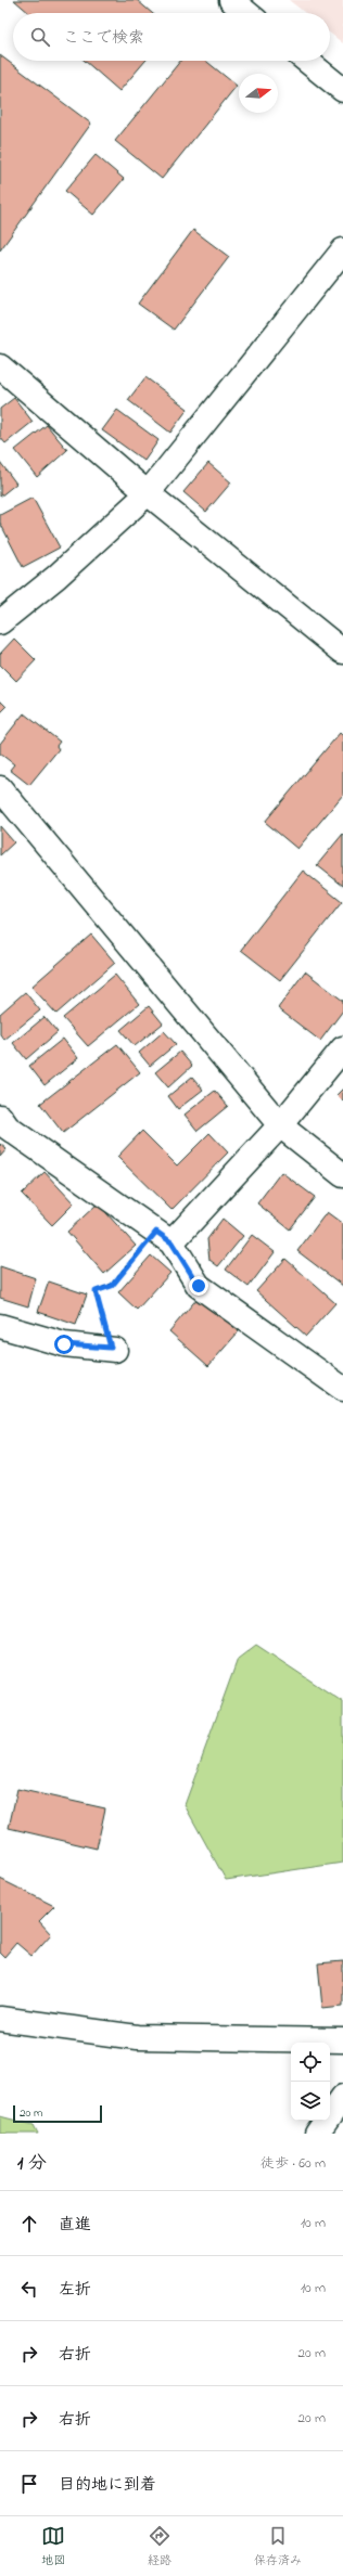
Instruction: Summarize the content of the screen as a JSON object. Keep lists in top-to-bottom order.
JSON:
{
  "scale_bar": "20 m",
  "north": "right",
  "page": {
    "search": "ここで検索",
    "scale": "20 m",
    "heading": ["1 分", "徒歩 · 60 m"],
    "list": [
      ["直進", "10 m"],
      ["左折", "10 m"],
      ["右折", "20 m"],
      ["右折", "20 m"],
      "目的地に到着"
    ],
    "nav": ["地図", "経路", "保存済み"]
  }
}
